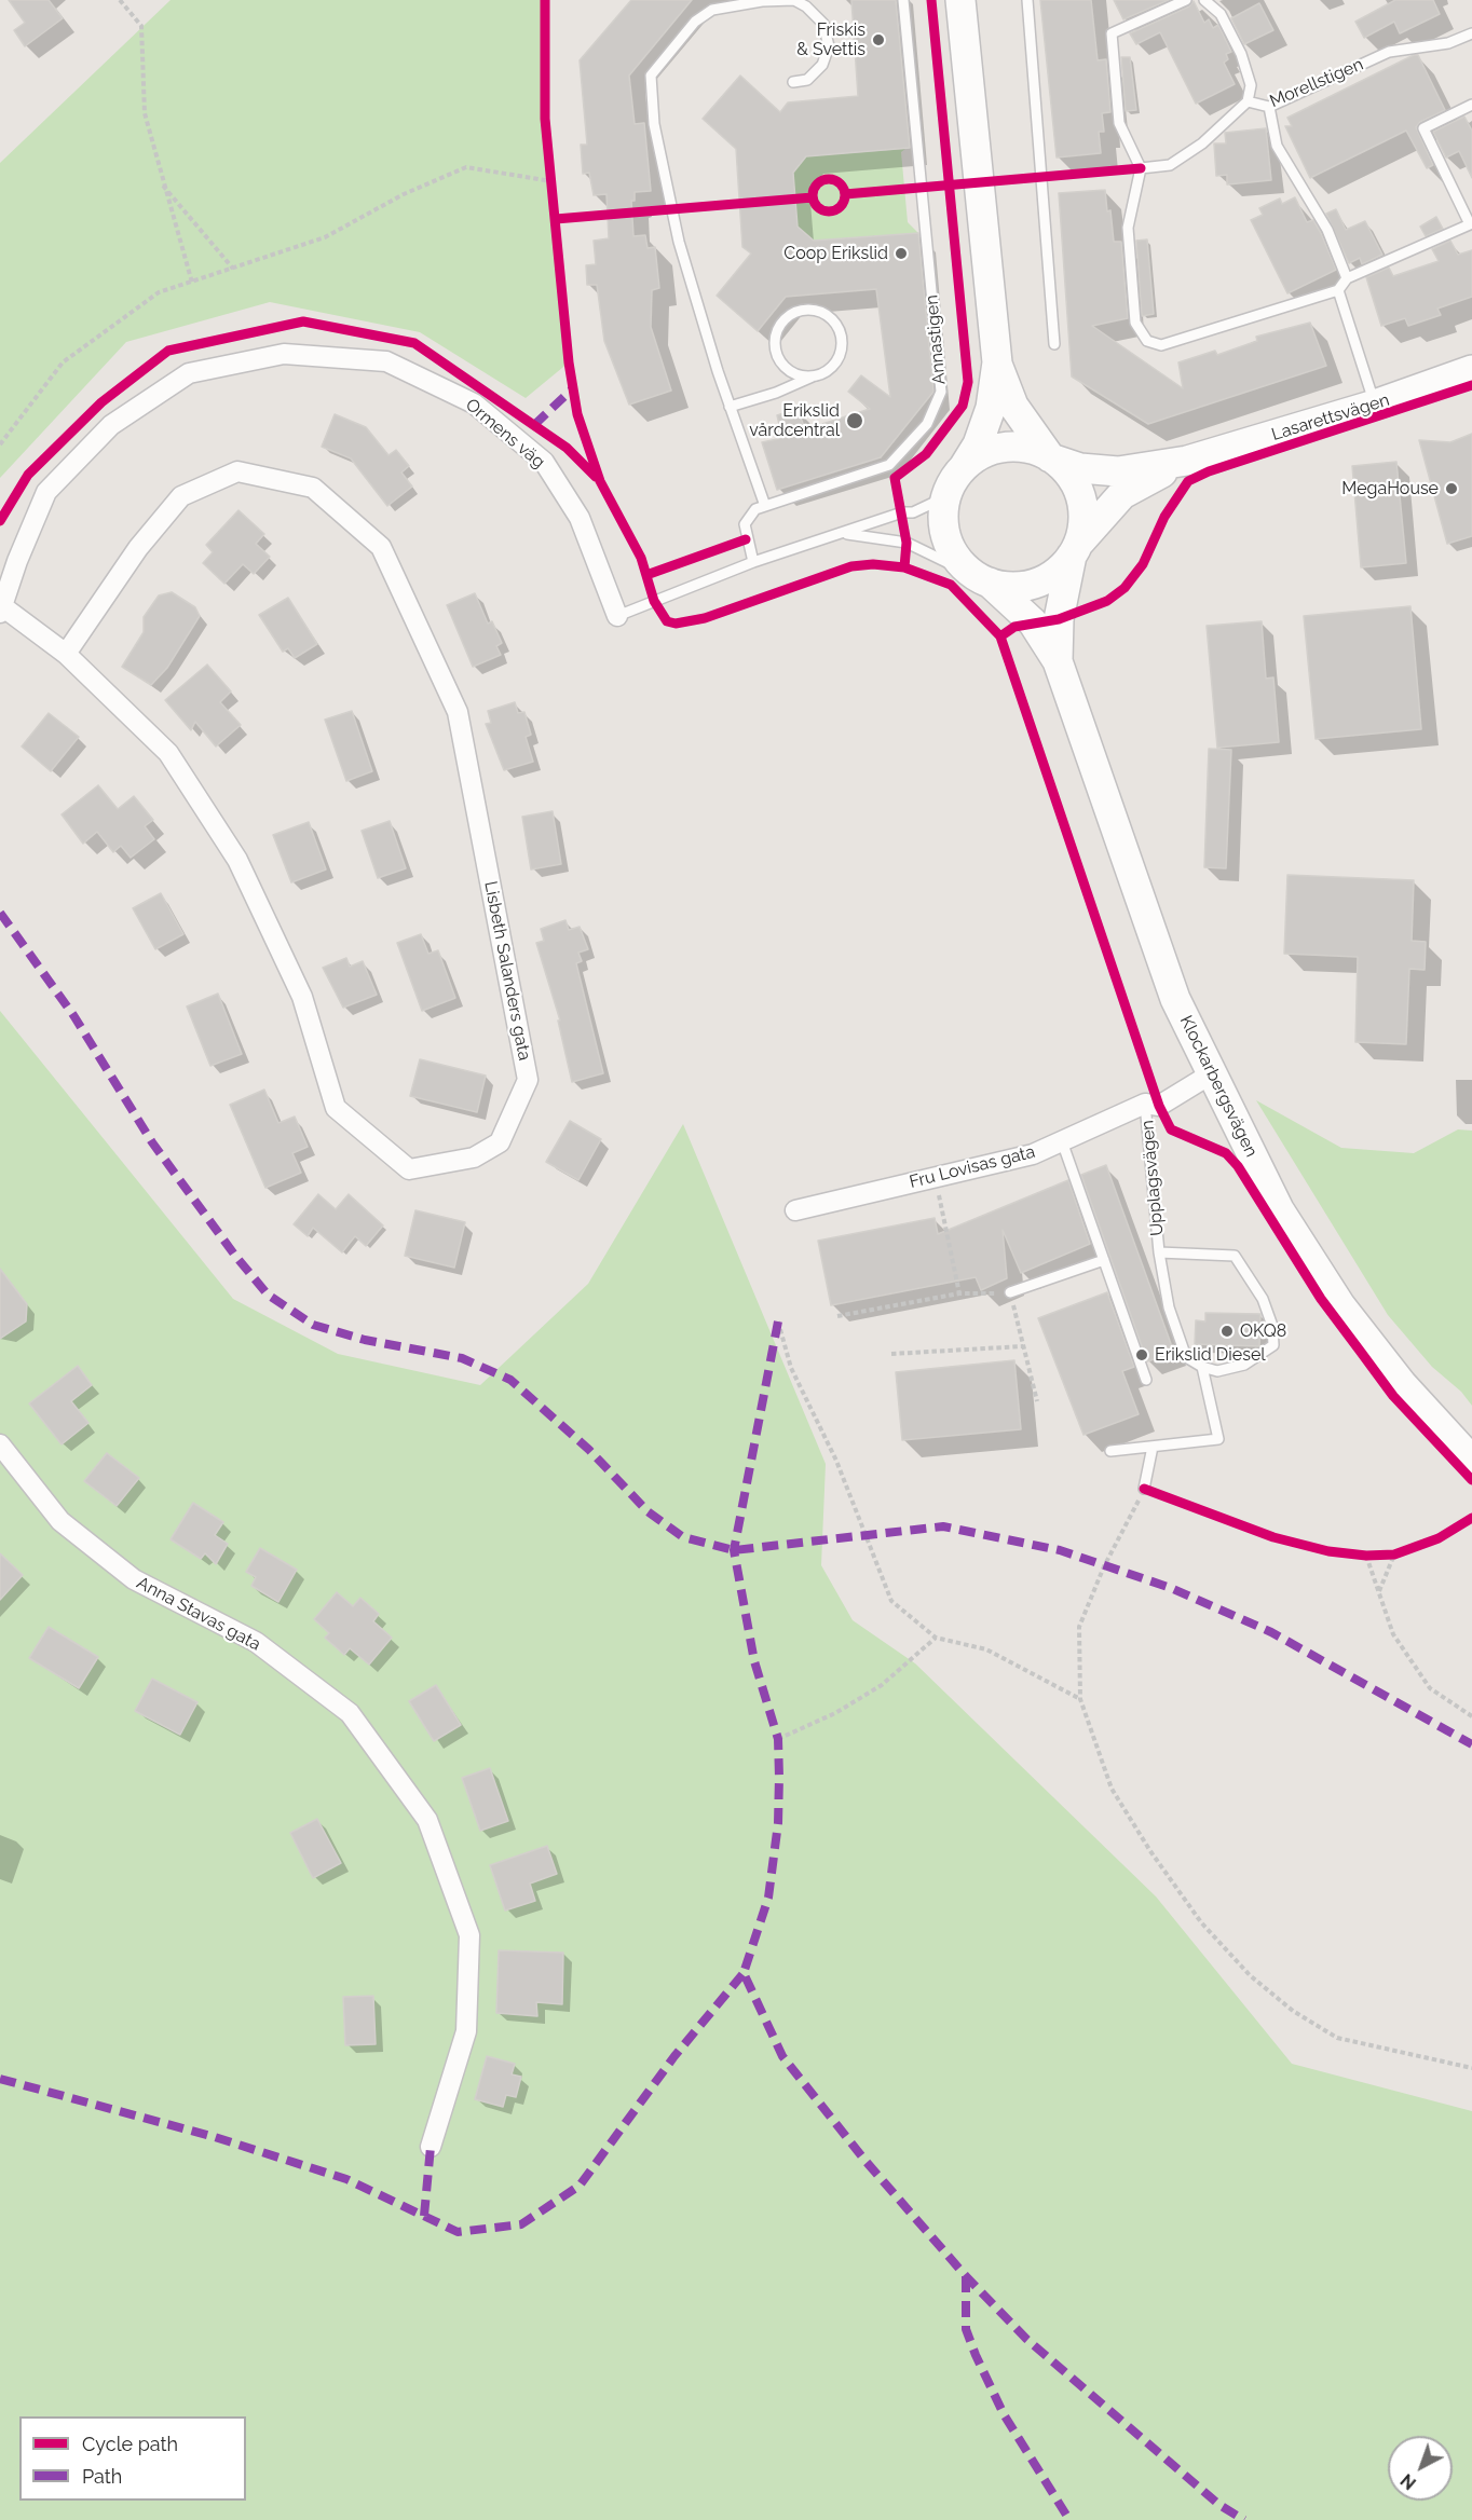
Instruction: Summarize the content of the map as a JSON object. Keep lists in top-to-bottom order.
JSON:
{
  "streets": {
    "main road": ["Lasarettsvägen", "Klockarbergsvägen"],
    "street": [
      "Ormens väg",
      "Lisbeth Salanders gata",
      "Fru Lovisas gata",
      "Anna Stavas gata"
    ],
    "lane": ["Morellstigen", "Annastigen", "Upplagsvägen"]
  },
  "crossings": [
    ["Lasarettsvägen", "Ormens väg"],
    ["Lasarettsvägen", "Klockarbergsvägen"],
    ["Ormens väg", "Lisbeth Salanders gata"],
    ["Ormens väg", "Klockarbergsvägen"],
    ["Klockarbergsvägen", "Fru Lovisas gata"],
    ["Fru Lovisas gata", "Upplagsvägen"]
  ],
  "places": [
    "Friskis & Svettis",
    "Coop Erikslid",
    "Erikslid vårdcentral",
    "MegaHouse",
    "OKQ8",
    "Erikslid Diesel"
  ],
  "legend": ["Cycle path", "Path"],
  "north": "bottom left"
}
